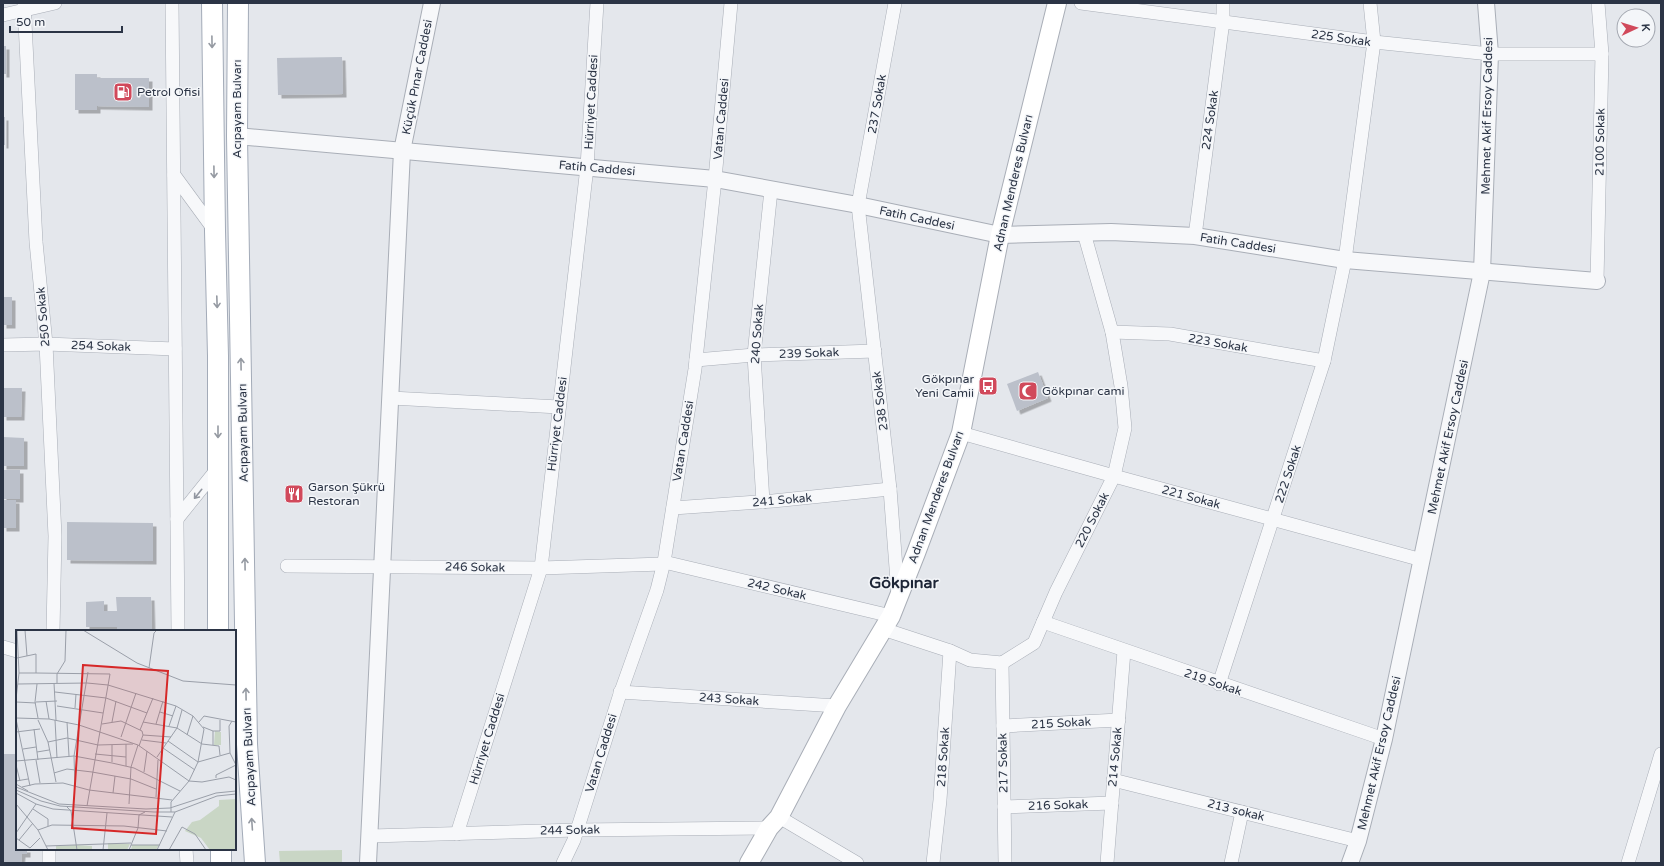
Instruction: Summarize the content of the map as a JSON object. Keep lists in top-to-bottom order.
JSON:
{
  "streets": {
    "main road": ["Acıpayam Bulvarı", "Adnan Menderes Bulvarı"],
    "street": [
      "225 Sokak",
      "Küçük Pınar Caddesi",
      "Hürriyet Caddesi",
      "237 Sokak",
      "Mehmet Akif Ersoy Caddesi",
      "Vatan Caddesi",
      "224 Sokak",
      "2100 Sokak",
      "Fatih Caddesi",
      "250 Sokak",
      "240 Sokak",
      "223 Sokak",
      "254 Sokak",
      "239 Sokak",
      "238 Sokak",
      "222 Sokak",
      "221 Sokak",
      "241 Sokak",
      "220 Sokak",
      "246 Sokak",
      "242 Sokak",
      "219 Sokak",
      "243 Sokak",
      "215 Sokak",
      "218 Sokak",
      "214 Sokak",
      "217 Sokak",
      "216 Sokak",
      "213 sokak",
      "244 Sokak"
    ]
  },
  "crossings": [
    ["225 Sokak", "Mehmet Akif Ersoy Caddesi"],
    ["225 Sokak", "224 Sokak"],
    ["225 Sokak", "2100 Sokak"],
    ["225 Sokak", "222 Sokak"],
    ["Küçük Pınar Caddesi", "Fatih Caddesi"],
    ["Küçük Pınar Caddesi", "246 Sokak"],
    ["Küçük Pınar Caddesi", "244 Sokak"],
    ["Hürriyet Caddesi", "Fatih Caddesi"],
    ["Hürriyet Caddesi", "246 Sokak"],
    ["Hürriyet Caddesi", "244 Sokak"],
    ["237 Sokak", "Fatih Caddesi"],
    ["237 Sokak", "238 Sokak"],
    ["Acıpayam Bulvarı", "Fatih Caddesi"],
    ["Mehmet Akif Ersoy Caddesi", "Fatih Caddesi"],
    ["Mehmet Akif Ersoy Caddesi", "221 Sokak"],
    ["Mehmet Akif Ersoy Caddesi", "219 Sokak"],
    ["Mehmet Akif Ersoy Caddesi", "213 sokak"],
    ["Vatan Caddesi", "Fatih Caddesi"],
    ["Vatan Caddesi", "239 Sokak"],
    ["Vatan Caddesi", "241 Sokak"],
    ["Vatan Caddesi", "246 Sokak"],
    ["Vatan Caddesi", "242 Sokak"],
    ["Vatan Caddesi", "243 Sokak"],
    ["Vatan Caddesi", "244 Sokak"],
    ["224 Sokak", "Fatih Caddesi"],
    ["2100 Sokak", "Fatih Caddesi"],
    ["Fatih Caddesi", "Adnan Menderes Bulvarı"],
    ["Fatih Caddesi", "240 Sokak"],
    ["Fatih Caddesi", "238 Sokak"],
    ["Fatih Caddesi", "222 Sokak"],
    ["Fatih Caddesi", "220 Sokak"],
    ["Adnan Menderes Bulvarı", "238 Sokak"],
    ["Adnan Menderes Bulvarı", "221 Sokak"],
    ["Adnan Menderes Bulvarı", "242 Sokak"],
    ["Adnan Menderes Bulvarı", "243 Sokak"],
    ["Adnan Menderes Bulvarı", "244 Sokak"],
    ["250 Sokak", "254 Sokak"],
    ["240 Sokak", "239 Sokak"],
    ["240 Sokak", "241 Sokak"],
    ["223 Sokak", "222 Sokak"],
    ["223 Sokak", "220 Sokak"],
    ["239 Sokak", "238 Sokak"],
    ["238 Sokak", "241 Sokak"],
    ["222 Sokak", "221 Sokak"],
    ["222 Sokak", "219 Sokak"],
    ["221 Sokak", "220 Sokak"],
    ["220 Sokak", "219 Sokak"],
    ["220 Sokak", "217 Sokak"],
    ["246 Sokak", "242 Sokak"],
    ["219 Sokak", "214 Sokak"],
    ["215 Sokak", "214 Sokak"],
    ["215 Sokak", "217 Sokak"],
    ["214 Sokak", "216 Sokak"],
    ["214 Sokak", "213 sokak"],
    ["217 Sokak", "216 Sokak"]
  ],
  "districts": ["Gökpınar"],
  "places": {
    "fuel station": ["Petrol Ofisi"],
    "bus stop": ["Gökpınar Yeni Camii"],
    "mosque": ["Gökpınar cami"],
    "restaurant": ["Garson Şükrü Restoran"]
  },
  "scale_bar": "50 m",
  "north": "right"
}
